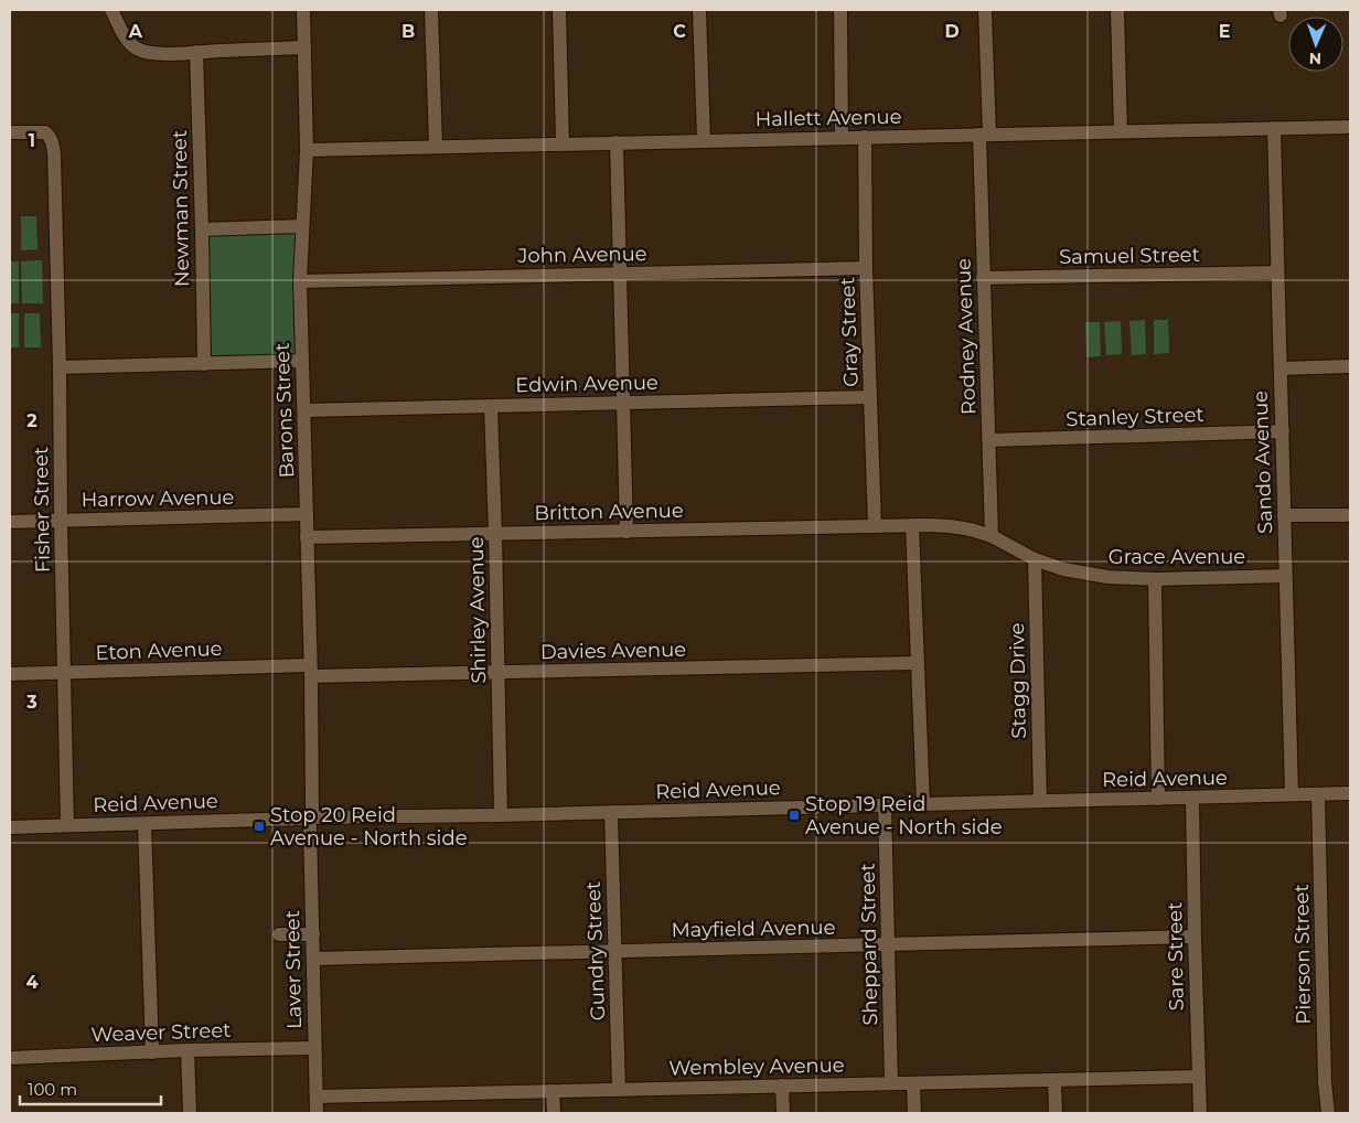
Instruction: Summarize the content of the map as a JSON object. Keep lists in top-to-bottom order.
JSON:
{
  "streets": {
    "street": [
      "Hallett Avenue",
      "Newman Street",
      "John Avenue",
      "Samuel Street",
      "Gray Street",
      "Rodney Avenue",
      "Edwin Avenue",
      "Barons Street",
      "Stanley Street",
      "Sando Avenue",
      "Harrow Avenue",
      "Fisher Street",
      "Britton Avenue",
      "Grace Avenue",
      "Shirley Avenue",
      "Eton Avenue",
      "Davies Avenue",
      "Stagg Drive",
      "Reid Avenue",
      "Mayfield Avenue",
      "Sheppard Street",
      "Gundry Street",
      "Pierson Street",
      "Sare Street",
      "Laver Street",
      "Weaver Street",
      "Wembley Avenue"
    ]
  },
  "crossings": [
    ["Hallett Avenue", "Gray Street"],
    ["Hallett Avenue", "Rodney Avenue"],
    ["Hallett Avenue", "Barons Street"],
    ["Hallett Avenue", "Sando Avenue"],
    ["John Avenue", "Gray Street"],
    ["John Avenue", "Barons Street"],
    ["Samuel Street", "Rodney Avenue"],
    ["Samuel Street", "Sando Avenue"],
    ["Gray Street", "Edwin Avenue"],
    ["Gray Street", "Britton Avenue"],
    ["Rodney Avenue", "Stanley Street"],
    ["Rodney Avenue", "Grace Avenue"],
    ["Edwin Avenue", "Barons Street"],
    ["Edwin Avenue", "Shirley Avenue"],
    ["Barons Street", "Harrow Avenue"],
    ["Barons Street", "Britton Avenue"],
    ["Barons Street", "Eton Avenue"],
    ["Barons Street", "Davies Avenue"],
    ["Barons Street", "Reid Avenue"],
    ["Barons Street", "Laver Street"],
    ["Stanley Street", "Sando Avenue"],
    ["Sando Avenue", "Grace Avenue"],
    ["Sando Avenue", "Reid Avenue"],
    ["Harrow Avenue", "Fisher Street"],
    ["Fisher Street", "Eton Avenue"],
    ["Fisher Street", "Reid Avenue"],
    ["Britton Avenue", "Grace Avenue"],
    ["Britton Avenue", "Shirley Avenue"],
    ["Grace Avenue", "Stagg Drive"],
    ["Shirley Avenue", "Davies Avenue"],
    ["Shirley Avenue", "Reid Avenue"],
    ["Eton Avenue", "Davies Avenue"],
    ["Stagg Drive", "Reid Avenue"],
    ["Reid Avenue", "Sheppard Street"],
    ["Reid Avenue", "Gundry Street"],
    ["Reid Avenue", "Pierson Street"],
    ["Reid Avenue", "Sare Street"],
    ["Reid Avenue", "Laver Street"],
    ["Mayfield Avenue", "Sheppard Street"],
    ["Mayfield Avenue", "Gundry Street"],
    ["Mayfield Avenue", "Sare Street"],
    ["Mayfield Avenue", "Laver Street"],
    ["Sheppard Street", "Wembley Avenue"],
    ["Gundry Street", "Wembley Avenue"],
    ["Sare Street", "Wembley Avenue"],
    ["Laver Street", "Weaver Street"],
    ["Laver Street", "Wembley Avenue"]
  ],
  "places": {
    "transit": ["Stop 19 Reid Avenue - North side", "Stop 20 Reid Avenue - North side"]
  },
  "scale_bar": "100 m",
  "north": "bottom",
  "grid": {
    "columns": [
      "A",
      "B",
      "C",
      "D",
      "E"
    ],
    "rows": [
      "1",
      "2",
      "3",
      "4"
    ]
  }
}
